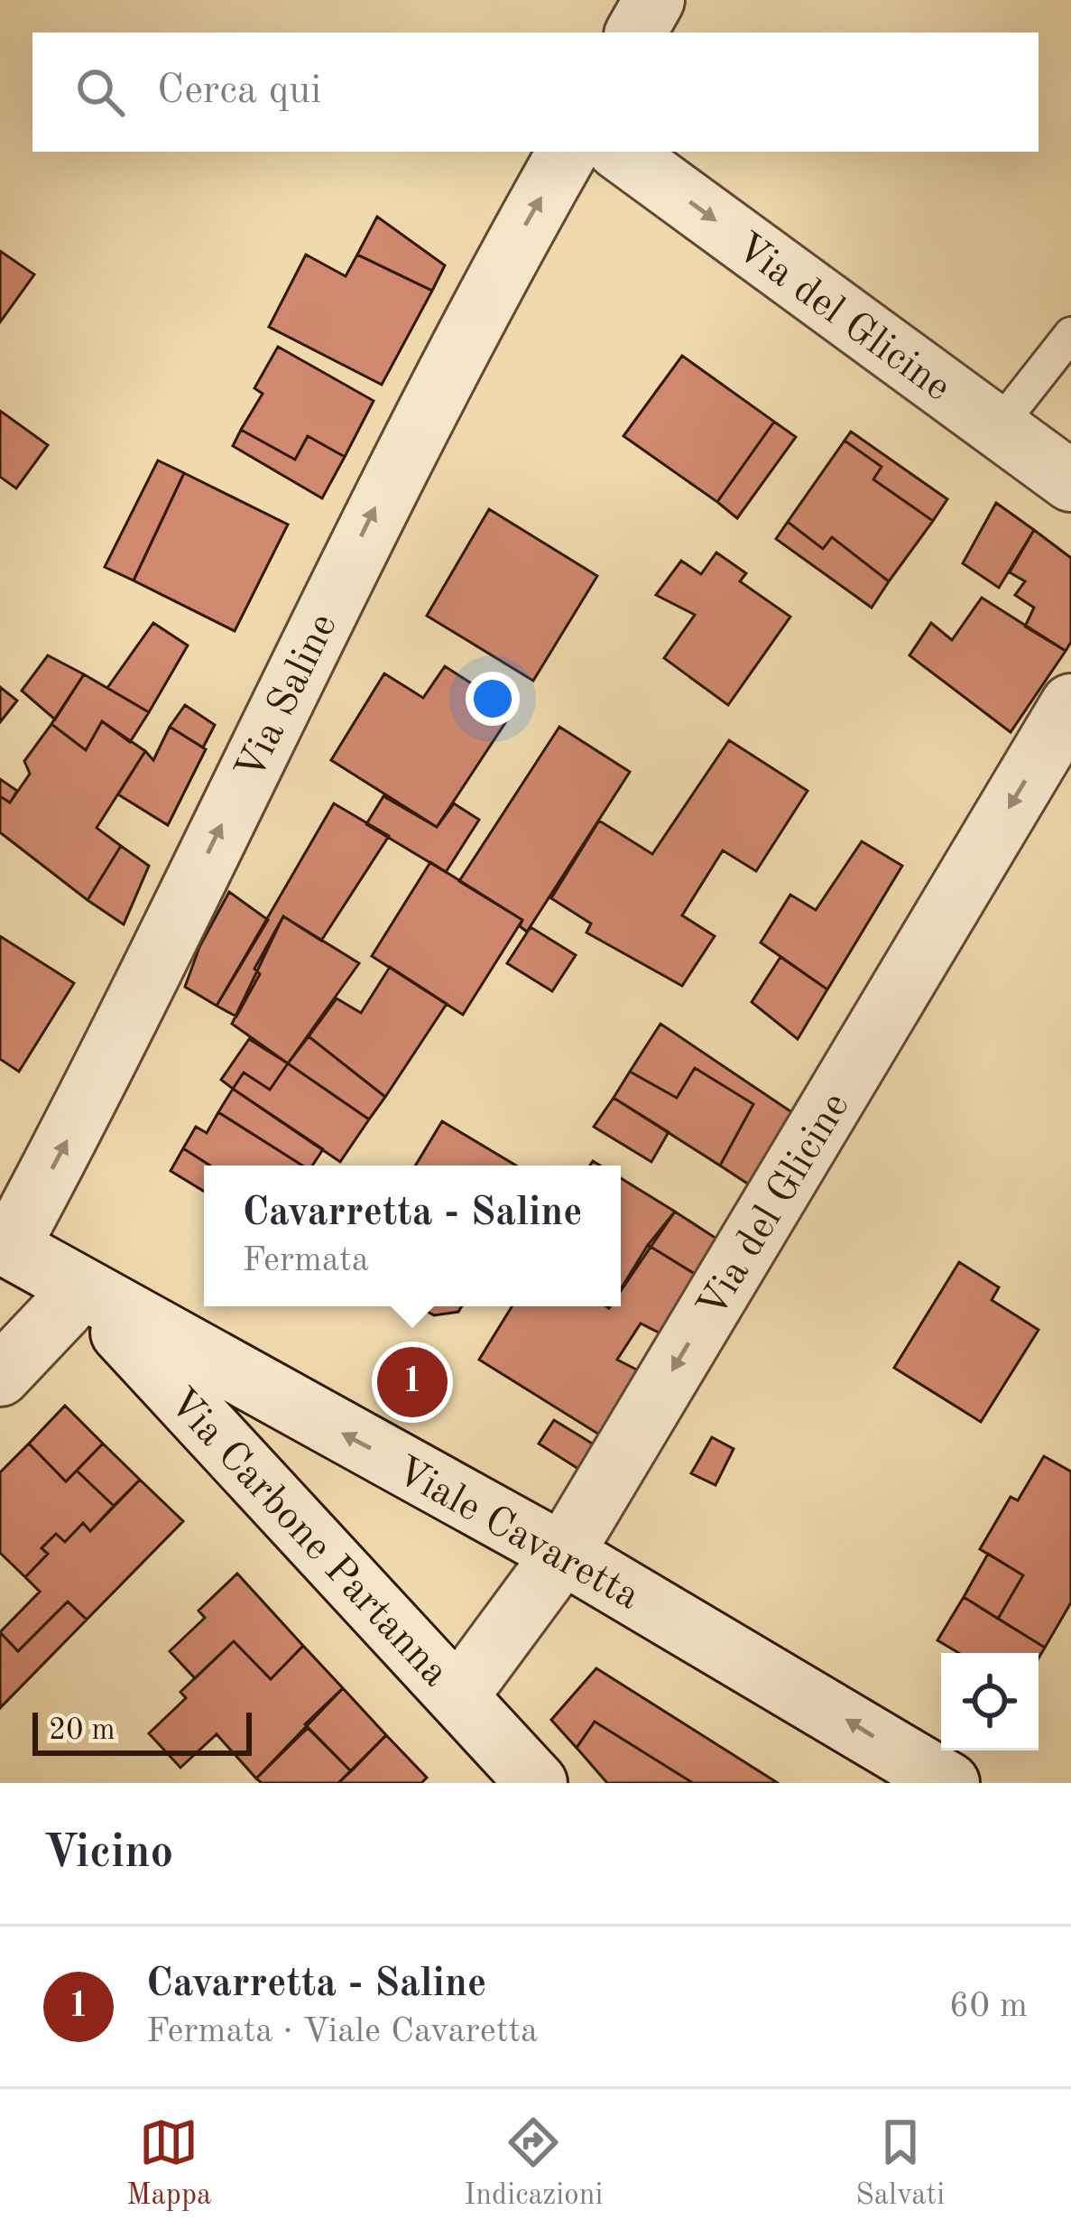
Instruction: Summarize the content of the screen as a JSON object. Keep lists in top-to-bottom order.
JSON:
{
  "streets": {
    "street": [
      "Via del Glicine",
      "Via Saline",
      "Viale Cavaretta",
      "Via Carbone Partanna"
    ]
  },
  "crossings": [
    ["Via del Glicine", "Viale Cavaretta"],
    ["Via del Glicine", "Via Carbone Partanna"],
    ["Viale Cavaretta", "Via Carbone Partanna"]
  ],
  "one_way": ["Via Saline", "Viale Cavaretta"],
  "scale_bar": "20 m",
  "page": {
    "search": "Cerca qui",
    "popup": ["Cavarretta - Saline", "Fermata"],
    "pins": "1",
    "scale": "20 m",
    "heading": "Vicino",
    "list": [
      {
        "mark": "1",
        "name": "Cavarretta - Saline",
        "note": "Fermata · Viale Cavaretta",
        "value": "60 m"
      }
    ],
    "nav": ["Mappa", "Indicazioni", "Salvati"]
  }
}
